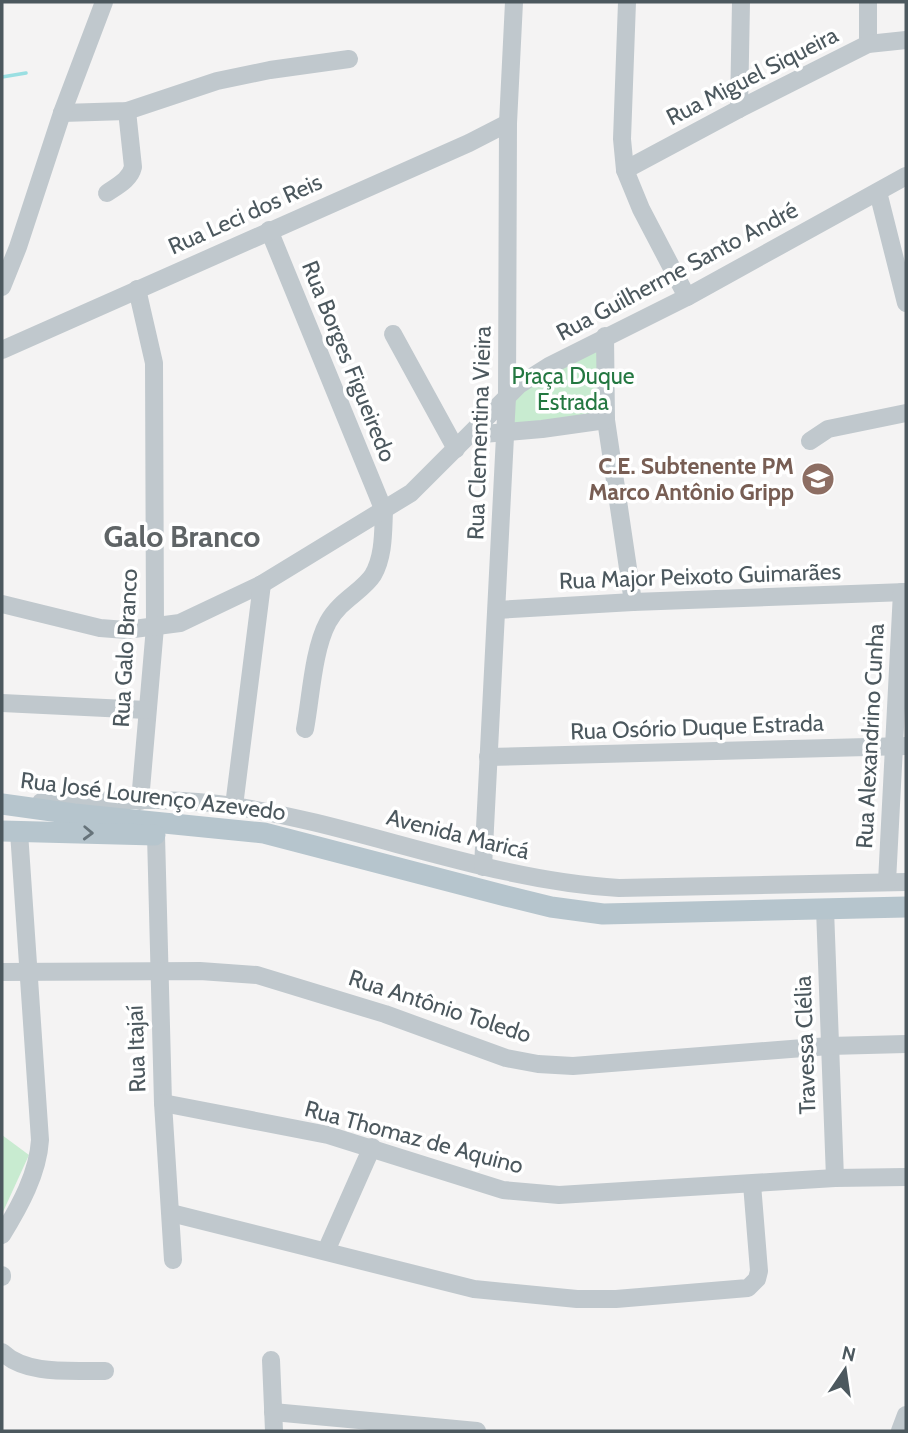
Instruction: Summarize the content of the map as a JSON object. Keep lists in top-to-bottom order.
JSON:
{
  "streets": {
    "main road": ["Rua José Lourenço Azevedo"],
    "street": [
      "Rua Miguel Siqueira",
      "Rua Leci dos Reis",
      "Rua Guilherme Santo André",
      "Rua Borges Figueiredo",
      "Rua Clementina Vieira",
      "Rua Major Peixoto Guimarães",
      "Rua Galo Branco",
      "Rua Osório Duque Estrada",
      "Rua Alexandrino Cunha",
      "Avenida Maricá",
      "Rua Antônio Toledo",
      "Travessa Clélia",
      "Rua Itajaí",
      "Rua Thomaz de Aquino"
    ]
  },
  "crossings": [
    ["Rua Leci dos Reis", "Rua Borges Figueiredo"],
    ["Rua Leci dos Reis", "Rua Clementina Vieira"],
    ["Rua Leci dos Reis", "Rua Galo Branco"],
    ["Rua Guilherme Santo André", "Rua Borges Figueiredo"],
    ["Rua Guilherme Santo André", "Rua Clementina Vieira"],
    ["Rua Guilherme Santo André", "Rua Galo Branco"],
    ["Rua Clementina Vieira", "Rua Major Peixoto Guimarães"],
    ["Rua Clementina Vieira", "Rua Osório Duque Estrada"],
    ["Rua Clementina Vieira", "Avenida Maricá"],
    ["Rua Major Peixoto Guimarães", "Rua Alexandrino Cunha"],
    ["Rua Galo Branco", "Avenida Maricá"],
    ["Rua Osório Duque Estrada", "Rua Alexandrino Cunha"],
    ["Rua Alexandrino Cunha", "Avenida Maricá"],
    ["Rua José Lourenço Azevedo", "Avenida Maricá"],
    ["Rua José Lourenço Azevedo", "Rua Itajaí"],
    ["Rua Antônio Toledo", "Travessa Clélia"],
    ["Rua Antônio Toledo", "Rua Itajaí"],
    ["Travessa Clélia", "Rua Thomaz de Aquino"],
    ["Rua Itajaí", "Rua Thomaz de Aquino"]
  ],
  "districts": ["Galo Branco"],
  "parks": ["Praça Duque Estrada"],
  "places": {
    "school or university": ["C.E. Subtenente PM Marco Antônio Gripp"]
  },
  "north": "top"
}
